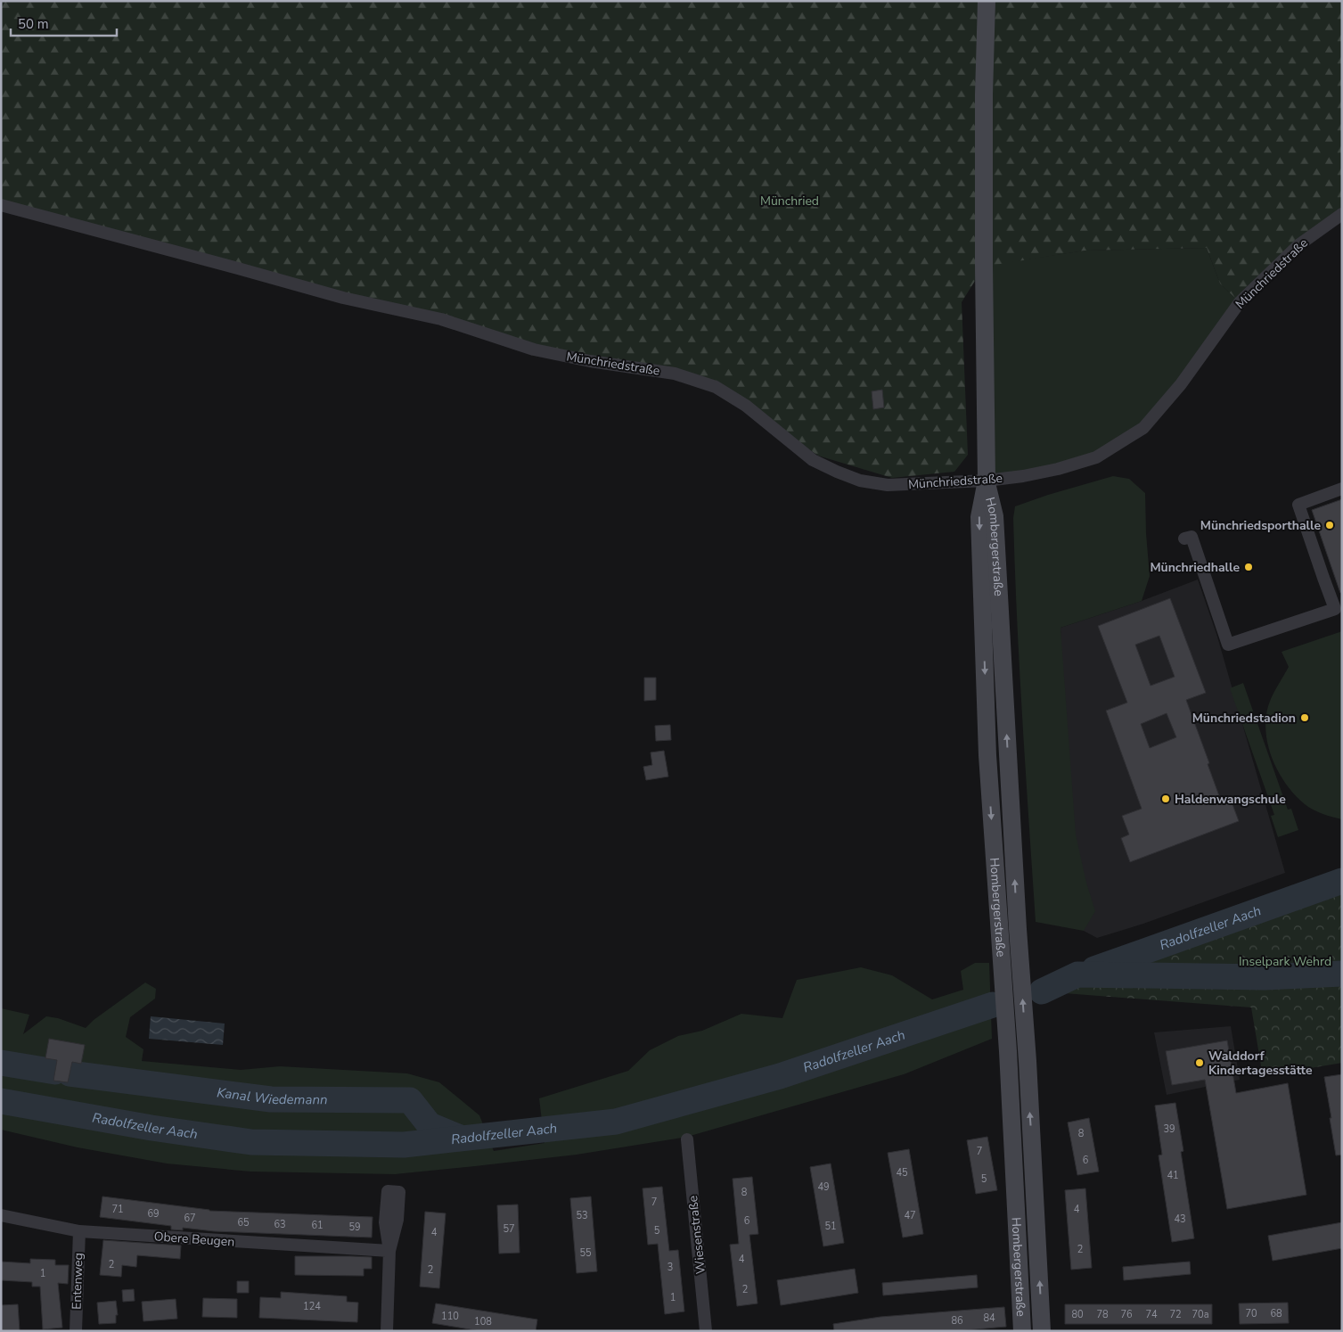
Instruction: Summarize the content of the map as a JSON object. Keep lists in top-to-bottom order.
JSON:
{
  "streets": {
    "main road": ["Hombergerstraße"],
    "street": [
      "Münchriedstraße",
      "Wiesenstraße",
      "Obere Beugen",
      "Entenweg"
    ]
  },
  "crossings": [
    ["Münchriedstraße", "Hombergerstraße"],
    ["Obere Beugen", "Entenweg"]
  ],
  "water": ["Radolfzeller Aach", "Kanal Wiedemann"],
  "parks": ["Münchried", "Inselpark Wehrd"],
  "places": [
    "Münchriedsporthalle",
    "Münchriedhalle",
    "Münchriedstadion",
    "Haldenwangschule",
    "Walddorf Kindertagesstätte"
  ],
  "house_numbers": [
    "39",
    "8",
    "7",
    "6",
    "45",
    "41",
    "5",
    "49",
    "8",
    "7",
    "71",
    "4",
    "69",
    "53",
    "47",
    "67",
    "43",
    "6",
    "65",
    "63",
    "61",
    "51",
    "59",
    "57",
    "5",
    "4",
    "2",
    "55",
    "4",
    "2",
    "3",
    "2",
    "1",
    "2",
    "1",
    "124",
    "70",
    "68",
    "80",
    "78",
    "76",
    "74",
    "72",
    "70a",
    "110",
    "84",
    "86",
    "108"
  ],
  "scale_bar": "50 m"
}
